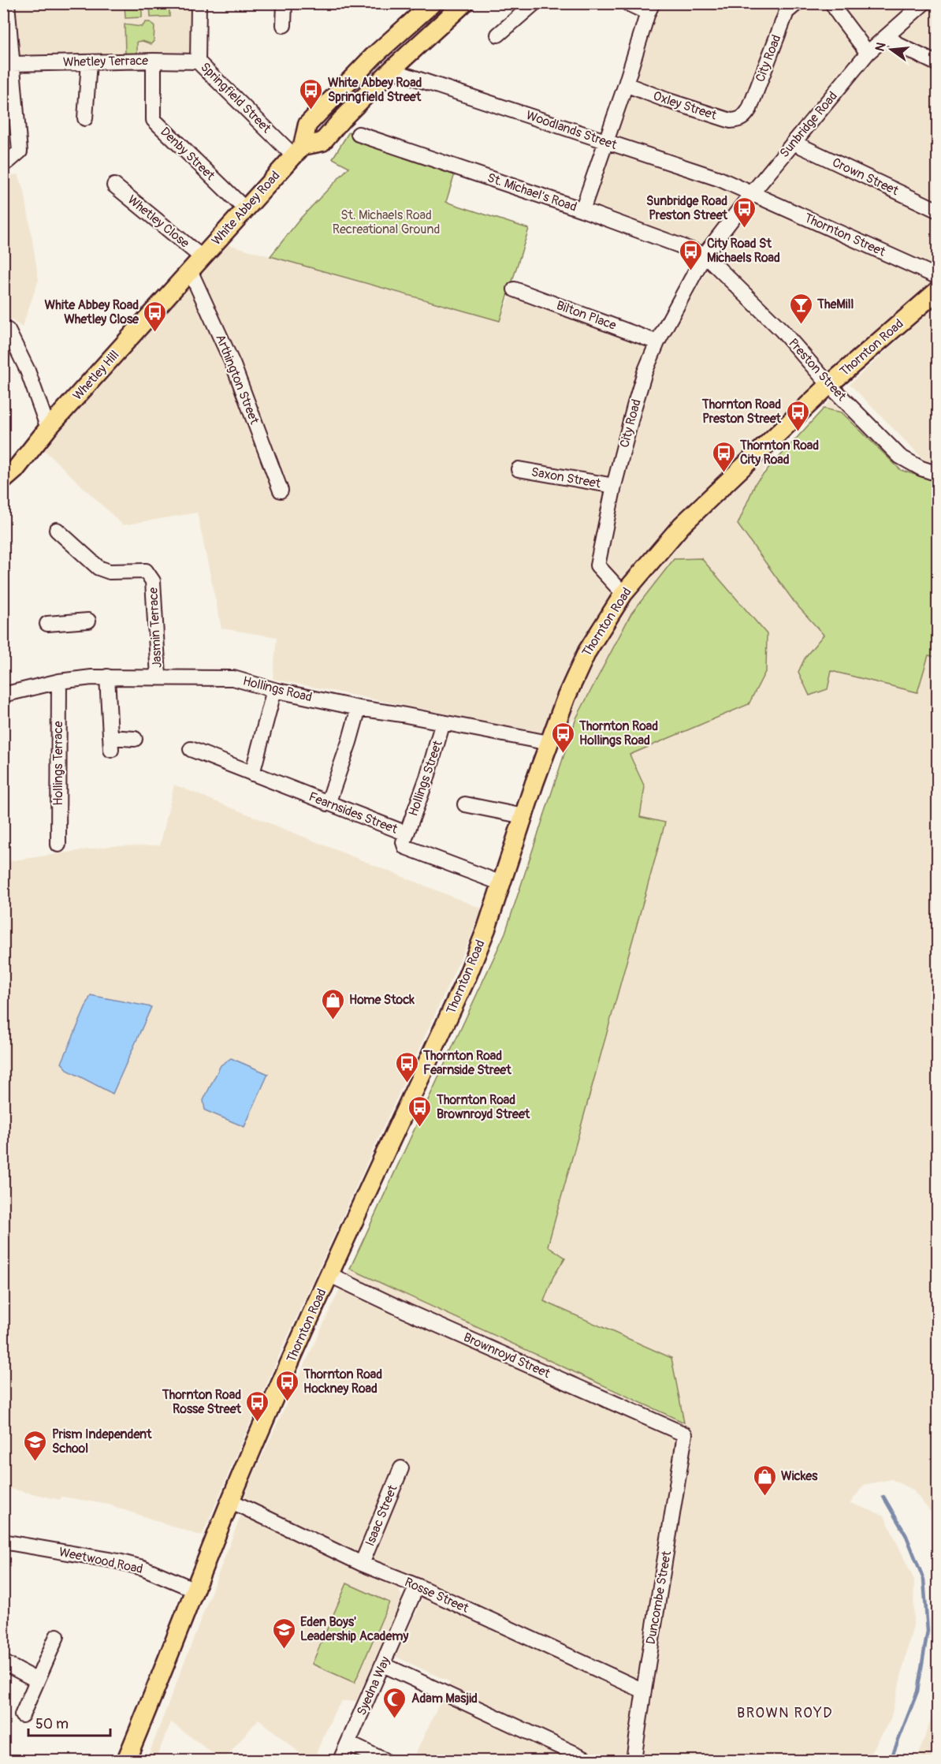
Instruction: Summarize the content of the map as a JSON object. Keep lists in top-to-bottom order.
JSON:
{
  "streets": {
    "main road": ["White Abbey Road", "Thornton Road", "Whetley Hill"],
    "street": [
      "City Road",
      "Whetley Terrace",
      "Springfield Street",
      "Oxley Street",
      "Sunbridge Road",
      "Woodlands Street",
      "Denby Street",
      "Crown Street",
      "St. Michael's Road",
      "Whetley Close",
      "Thornton Street",
      "Bilton Place",
      "Preston Street",
      "Arthington Street",
      "Saxon Street",
      "Jasmin Terrace",
      "Hollings Road",
      "Hollings Terrace",
      "Hollings Street",
      "Fearnsides Street",
      "Brownroyd Street",
      "Isaac Street",
      "Weetwood Road",
      "Rosse Street",
      "Duncombe Street",
      "Syedna Way"
    ]
  },
  "crossings": [
    ["City Road", "Oxley Street"],
    ["City Road", "Sunbridge Road"],
    ["City Road", "St. Michael's Road"],
    ["City Road", "Bilton Place"],
    ["City Road", "Thornton Road"],
    ["City Road", "Preston Street"],
    ["City Road", "Saxon Street"],
    ["Whetley Terrace", "Springfield Street"],
    ["Whetley Terrace", "Denby Street"],
    ["Springfield Street", "White Abbey Road"],
    ["Sunbridge Road", "Woodlands Street"],
    ["Sunbridge Road", "Crown Street"],
    ["Sunbridge Road", "St. Michael's Road"],
    ["Sunbridge Road", "Thornton Street"],
    ["Sunbridge Road", "Preston Street"],
    ["Woodlands Street", "Thornton Street"],
    ["Denby Street", "White Abbey Road"],
    ["St. Michael's Road", "Preston Street"],
    ["White Abbey Road", "Whetley Close"],
    ["White Abbey Road", "Whetley Hill"],
    ["White Abbey Road", "Arthington Street"],
    ["Thornton Road", "Preston Street"],
    ["Thornton Road", "Hollings Road"],
    ["Thornton Road", "Fearnsides Street"],
    ["Thornton Road", "Brownroyd Street"],
    ["Thornton Road", "Weetwood Road"],
    ["Thornton Road", "Rosse Street"],
    ["Whetley Hill", "Arthington Street"],
    ["Jasmin Terrace", "Hollings Road"],
    ["Hollings Road", "Hollings Terrace"],
    ["Hollings Road", "Hollings Street"],
    ["Hollings Street", "Fearnsides Street"],
    ["Brownroyd Street", "Duncombe Street"],
    ["Isaac Street", "Rosse Street"],
    ["Rosse Street", "Duncombe Street"],
    ["Rosse Street", "Syedna Way"]
  ],
  "districts": ["BROWN ROYD"],
  "parks": ["St. Michaels Road Recreational Ground"],
  "places": {
    "bus stop": [
      "White Abbey Road Springfield Street",
      "Sunbridge Road Preston Street",
      "City Road St Michaels Road",
      "White Abbey Road Whetley Close",
      "Thornton Road Preston Street",
      "Thornton Road City Road",
      "Thornton Road Hollings Road",
      "Thornton Road Fearnside Street",
      "Thornton Road Brownroyd Street",
      "Thornton Road Hockney Road",
      "Thornton Road Rosse Street"
    ],
    "bar": ["TheMill"],
    "shop": ["Home Stock", "Wickes"],
    "school or university": ["Prism Independent School", "Eden Boys' Leadership Academy"],
    "mosque": ["Adam Masjid"]
  },
  "scale_bar": "50 m",
  "north": "left"
}
